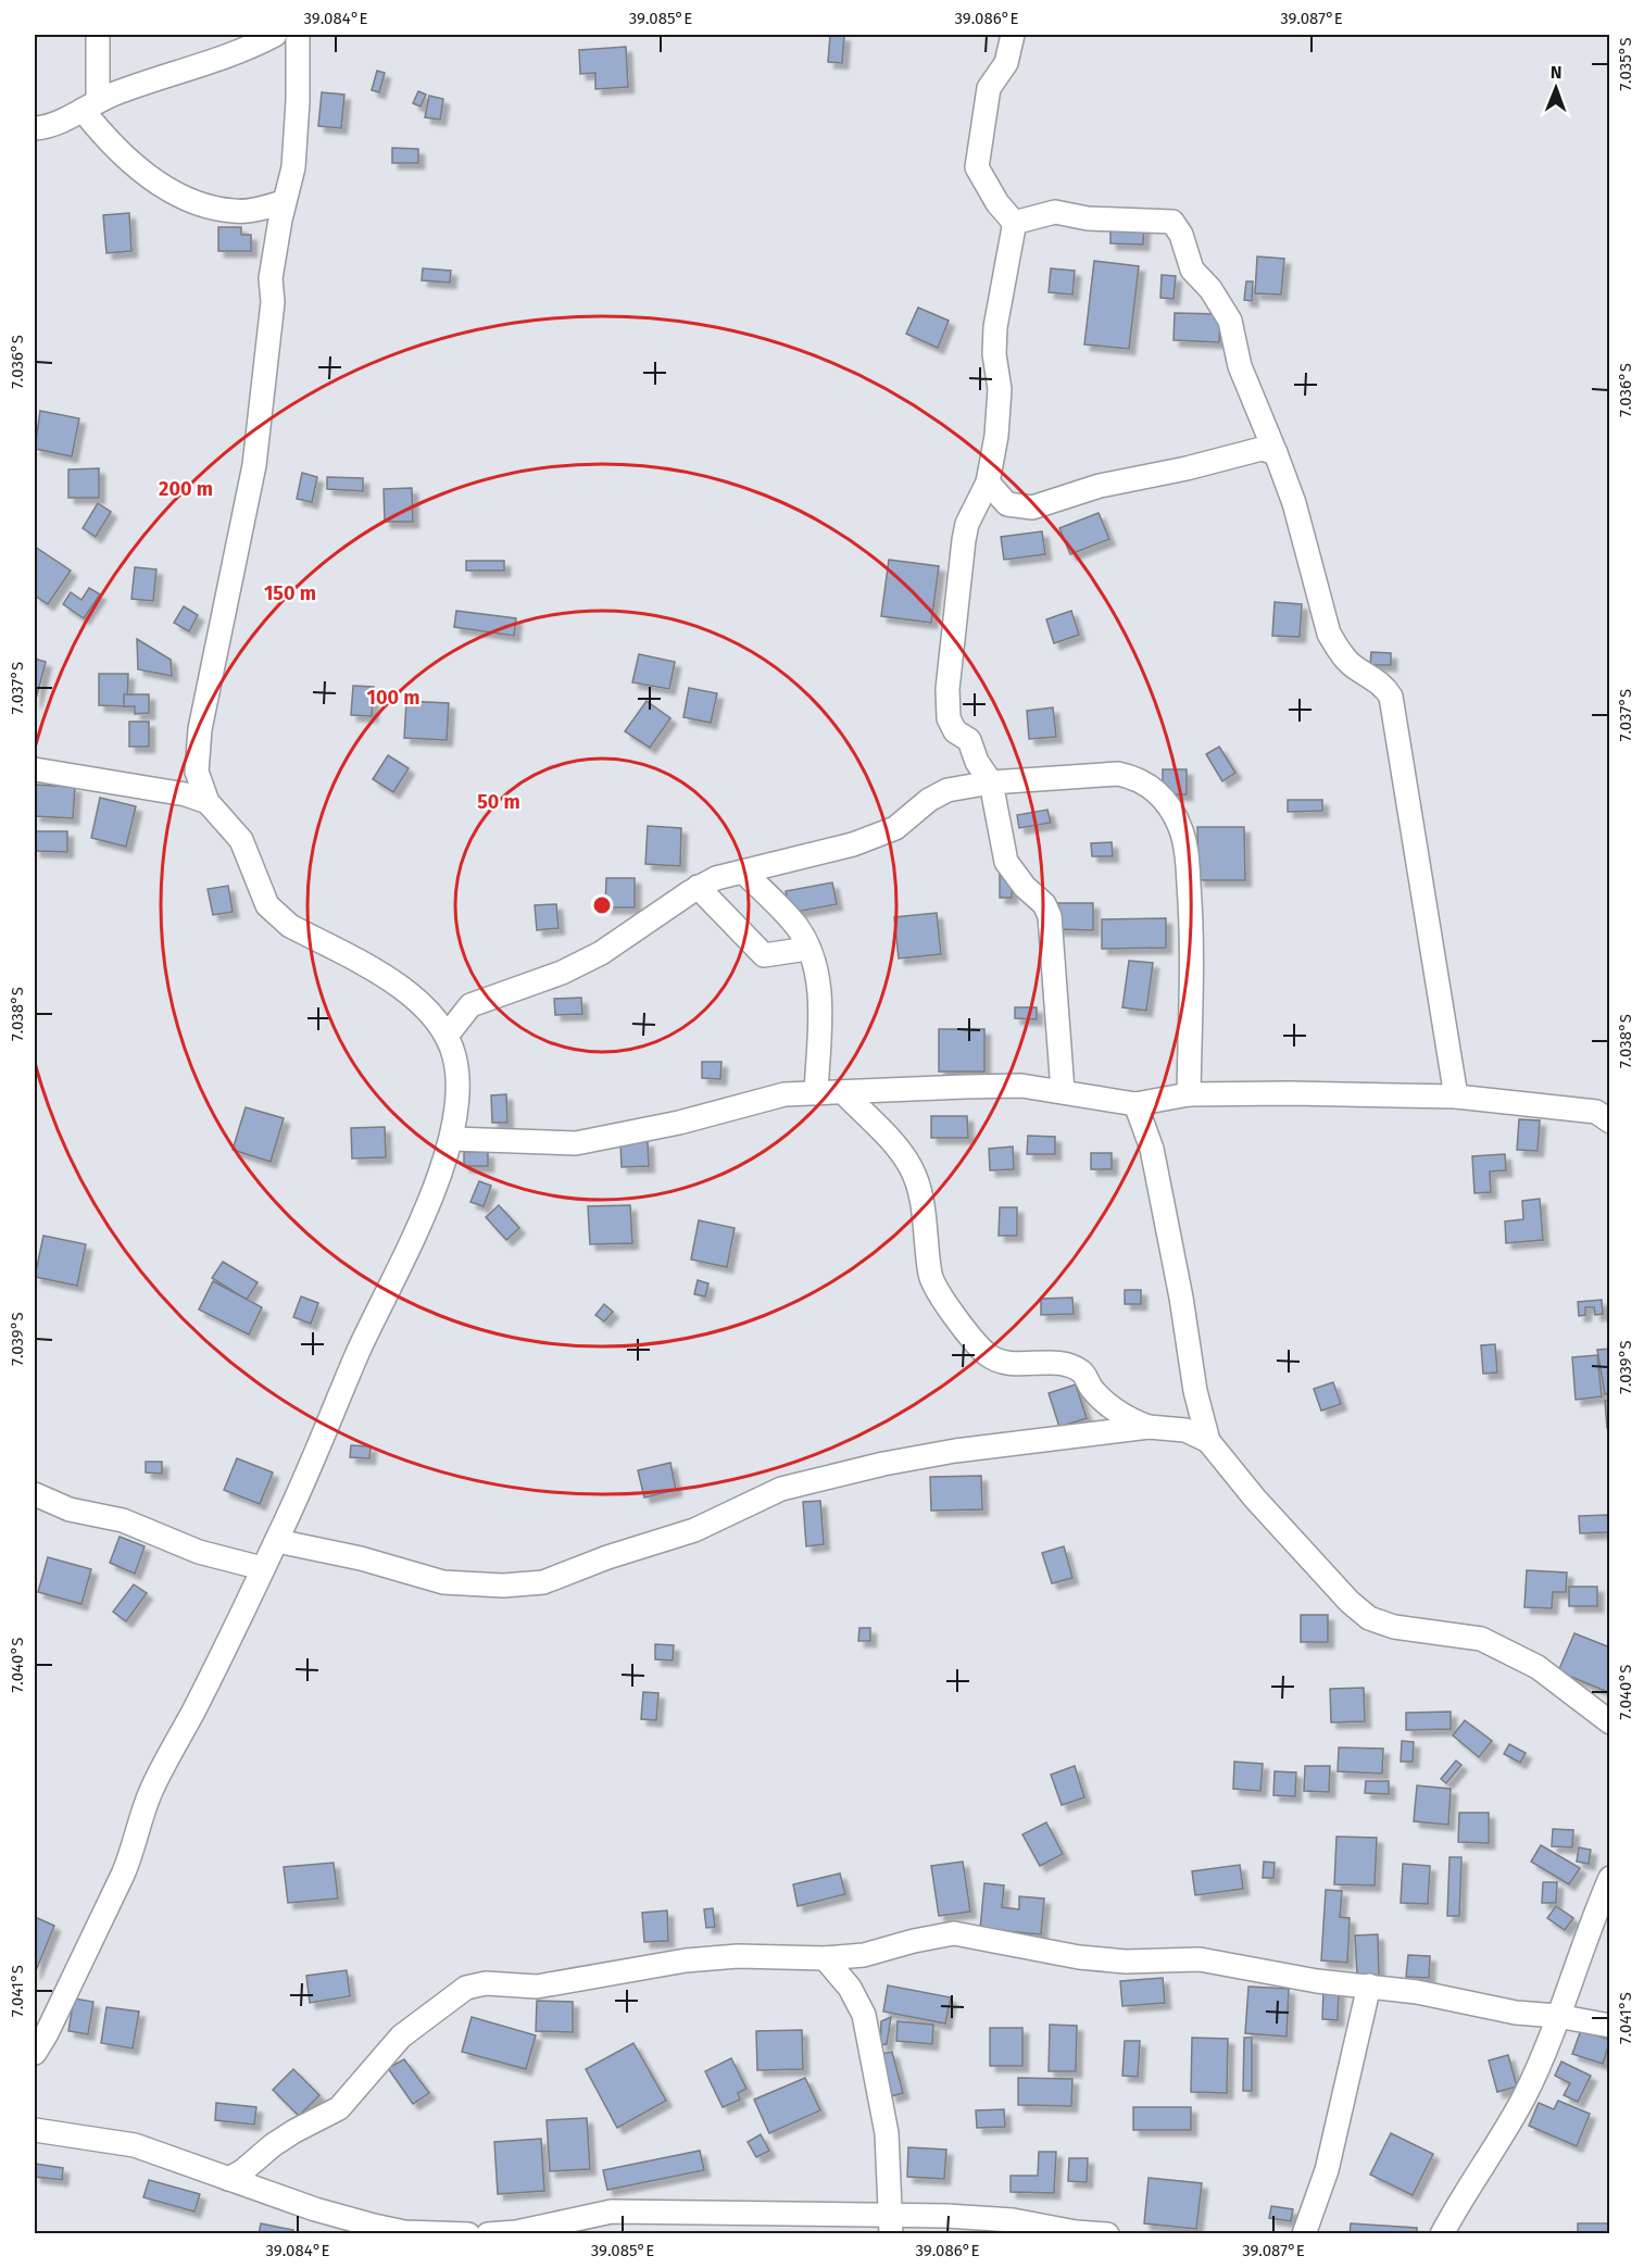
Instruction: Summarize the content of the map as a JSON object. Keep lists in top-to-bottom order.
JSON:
{
  "north": "top",
  "coordinates": [
    "39.084°E",
    "39.085°E",
    "39.086°E",
    "39.087°E",
    "7.035°S",
    "7.036°S",
    "7.037°S",
    "7.038°S",
    "7.039°S",
    "7.040°S",
    "7.041°S"
  ],
  "rings": [
    "200 m",
    "150 m",
    "100 m",
    "50 m"
  ]
}
